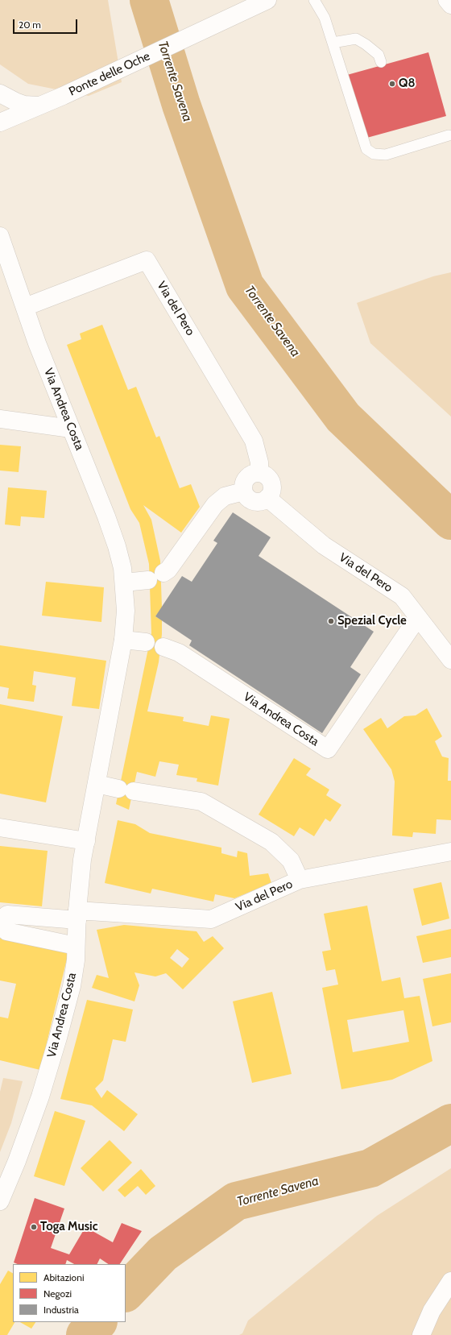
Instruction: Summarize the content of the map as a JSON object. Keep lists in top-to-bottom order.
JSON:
{
  "streets": {
    "street": ["Ponte delle Oche", "Via del Pero", "Via Andrea Costa"]
  },
  "crossings": [
    ["Via del Pero", "Via Andrea Costa"]
  ],
  "water": ["Torrente Savena"],
  "places": ["Q8", "Spezial Cycle", "Toga Music"],
  "legend": ["Abitazioni", "Negozi", "Industria"],
  "scale_bar": "20 m"
}
